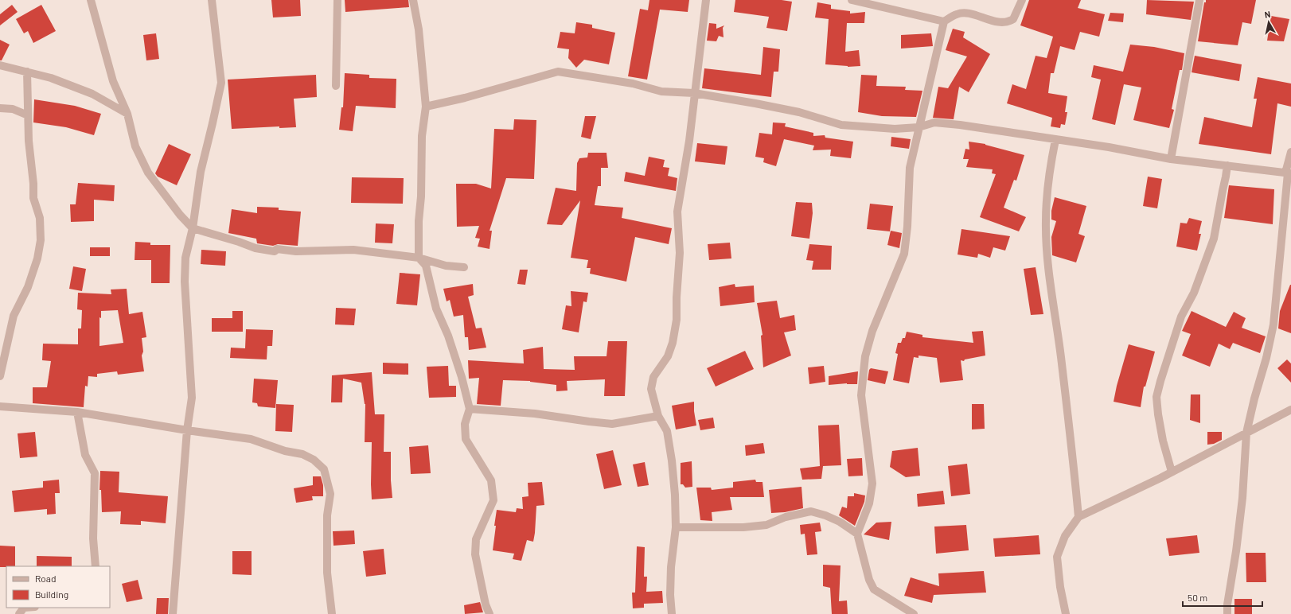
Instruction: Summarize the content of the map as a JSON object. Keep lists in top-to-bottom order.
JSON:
{
  "legend": ["Road", "Building"],
  "scale_bar": "50 m",
  "north": "top"
}
